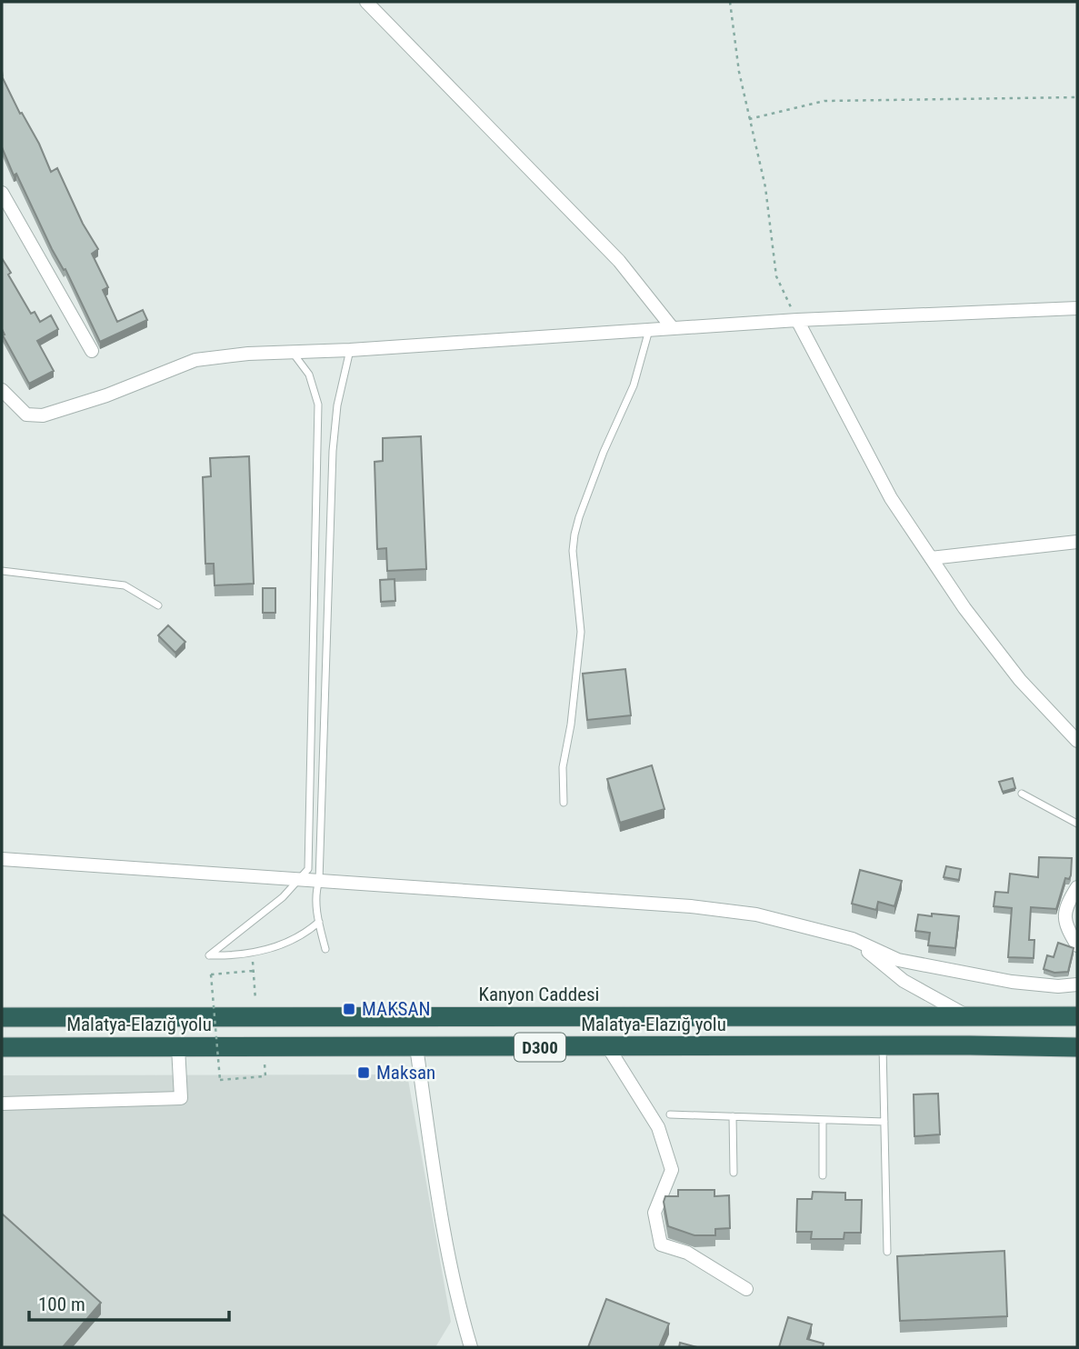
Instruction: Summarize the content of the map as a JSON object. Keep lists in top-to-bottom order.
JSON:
{
  "streets": {
    "highway": ["Kanyon Caddesi", "Malatya-Elazığ yolu", "D300"]
  },
  "places": {
    "transit": ["MAKSAN", "Maksan"]
  },
  "scale_bar": "100 m"
}
